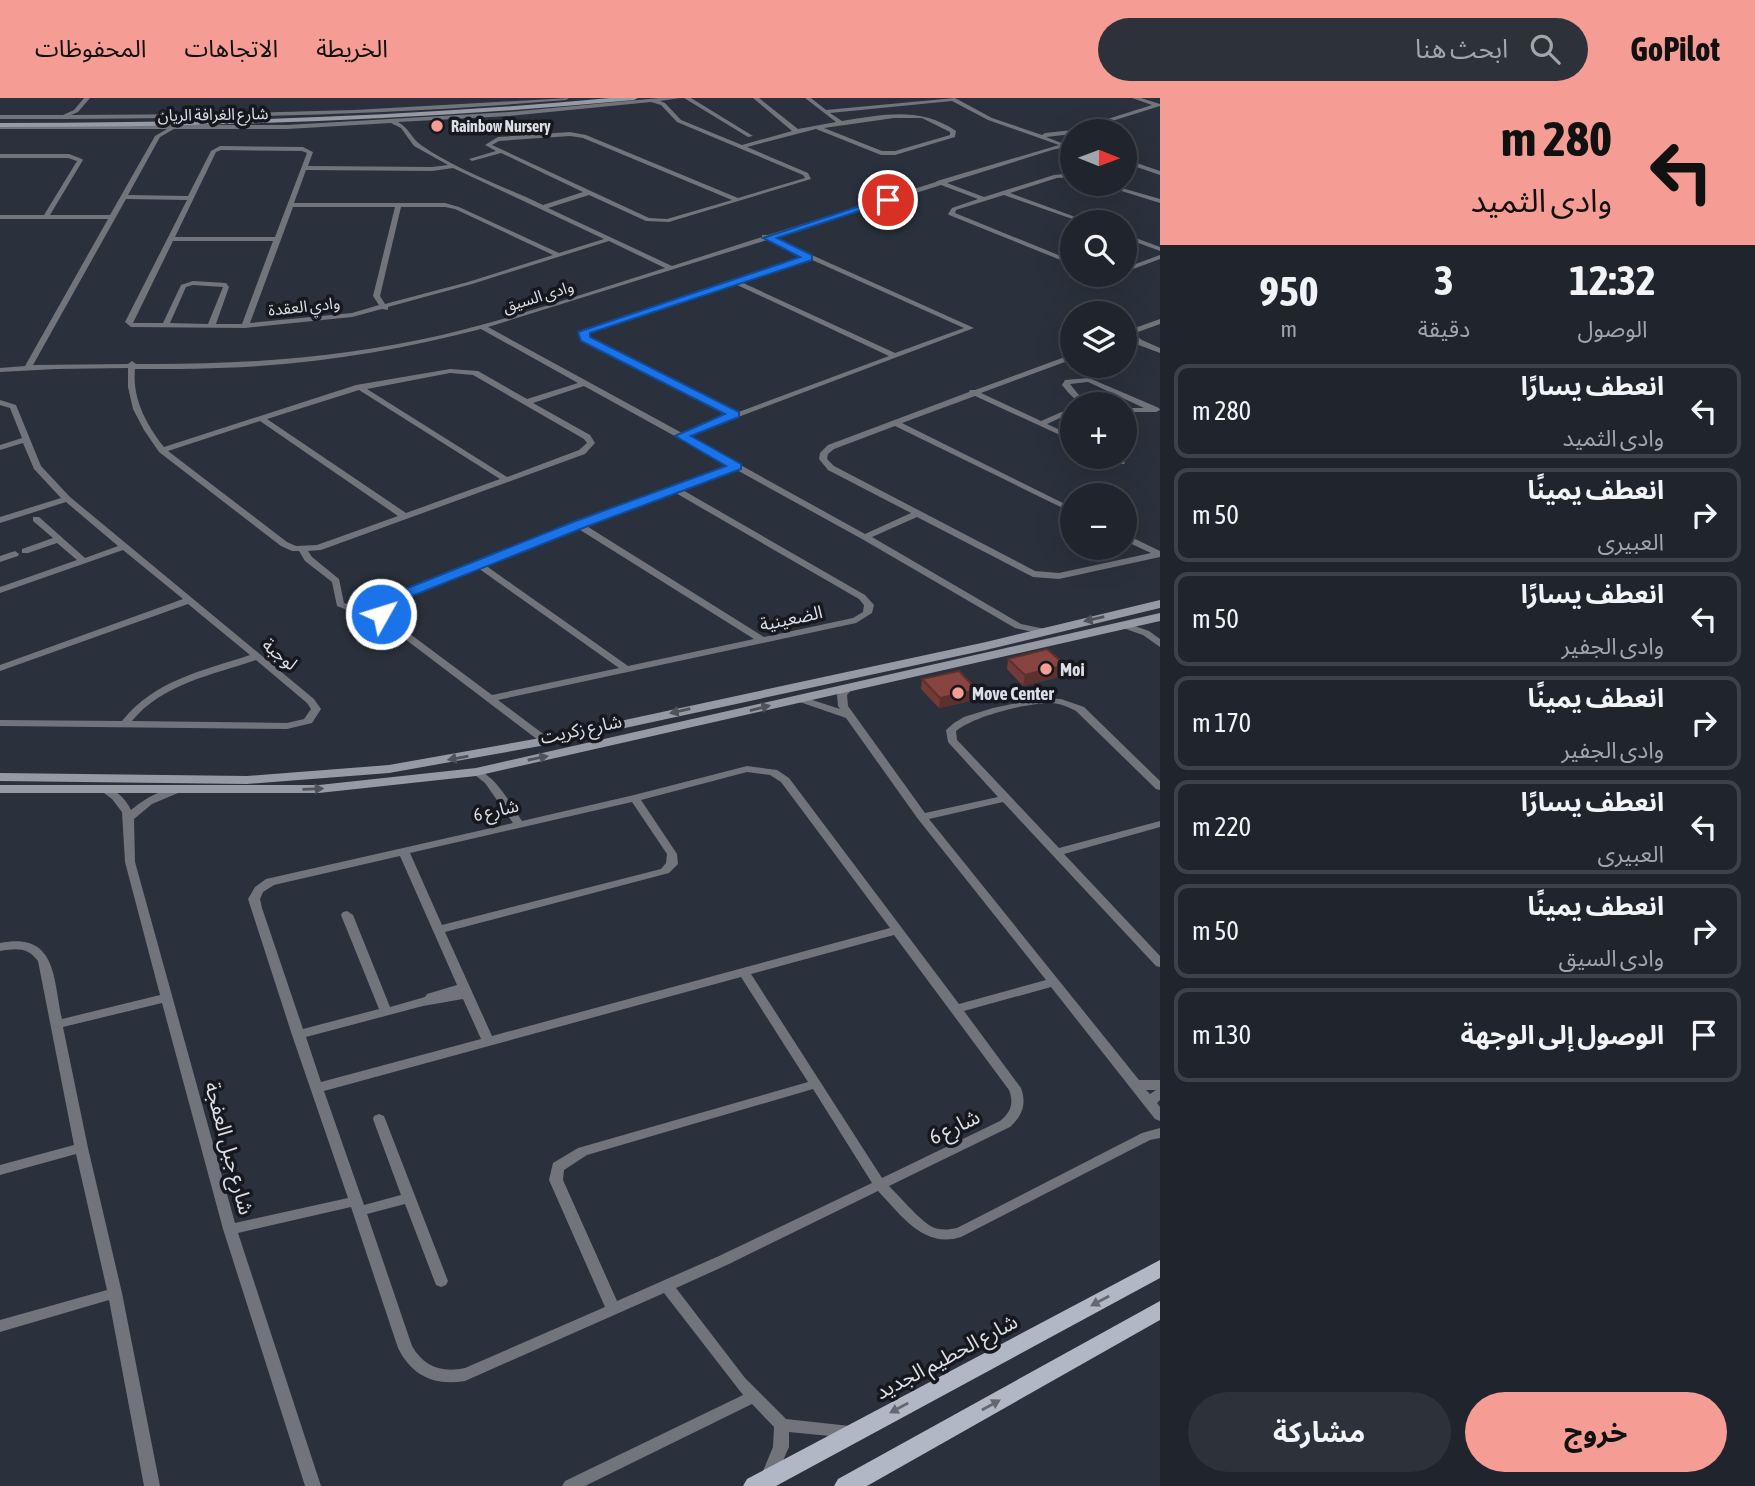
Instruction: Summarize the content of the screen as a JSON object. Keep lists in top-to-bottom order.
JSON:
{
  "streets": {
    "main road": ["شارع الغرافة الريان", "شارع زكريت", "شارع الحطيم الجديد"],
    "street": [
      "وادى السيق",
      "وادي العقدة",
      "الضعينية",
      "لوجبة",
      "شارع 6",
      "شارع جبل العفجة"
    ]
  },
  "places": ["Rainbow Nursery", "Moi", "Move Center"],
  "north": "right",
  "page": {
    "header": "GoPilot",
    "search": "ابحث هنا",
    "nav": ["الخريطة", "الاتجاهات", "المحفوظات"],
    "turn": ["280 m", "وادى الثميد"],
    "map_buttons": ["+", "−"],
    "eta": [
      "12:32",
      "الوصول",
      "3",
      "دقيقة",
      "950",
      "m"
    ],
    "list": [
      {
        "name": "انعطف يسارًا",
        "note": "وادى الثميد",
        "value": "280 m"
      },
      {
        "name": "انعطف يمينًا",
        "note": "العبيرى",
        "value": "50 m"
      },
      {
        "name": "انعطف يسارًا",
        "note": "وادى الجفير",
        "value": "50 m"
      },
      {
        "name": "انعطف يمينًا",
        "note": "وادى الجفير",
        "value": "170 m"
      },
      {
        "name": "انعطف يسارًا",
        "note": "العبيرى",
        "value": "220 m"
      },
      {
        "name": "انعطف يمينًا",
        "note": "وادى السيق",
        "value": "50 m"
      },
      {
        "name": "الوصول إلى الوجهة",
        "value": "130 m"
      }
    ],
    "buttons": ["خروج", "مشاركة"]
  }
}
